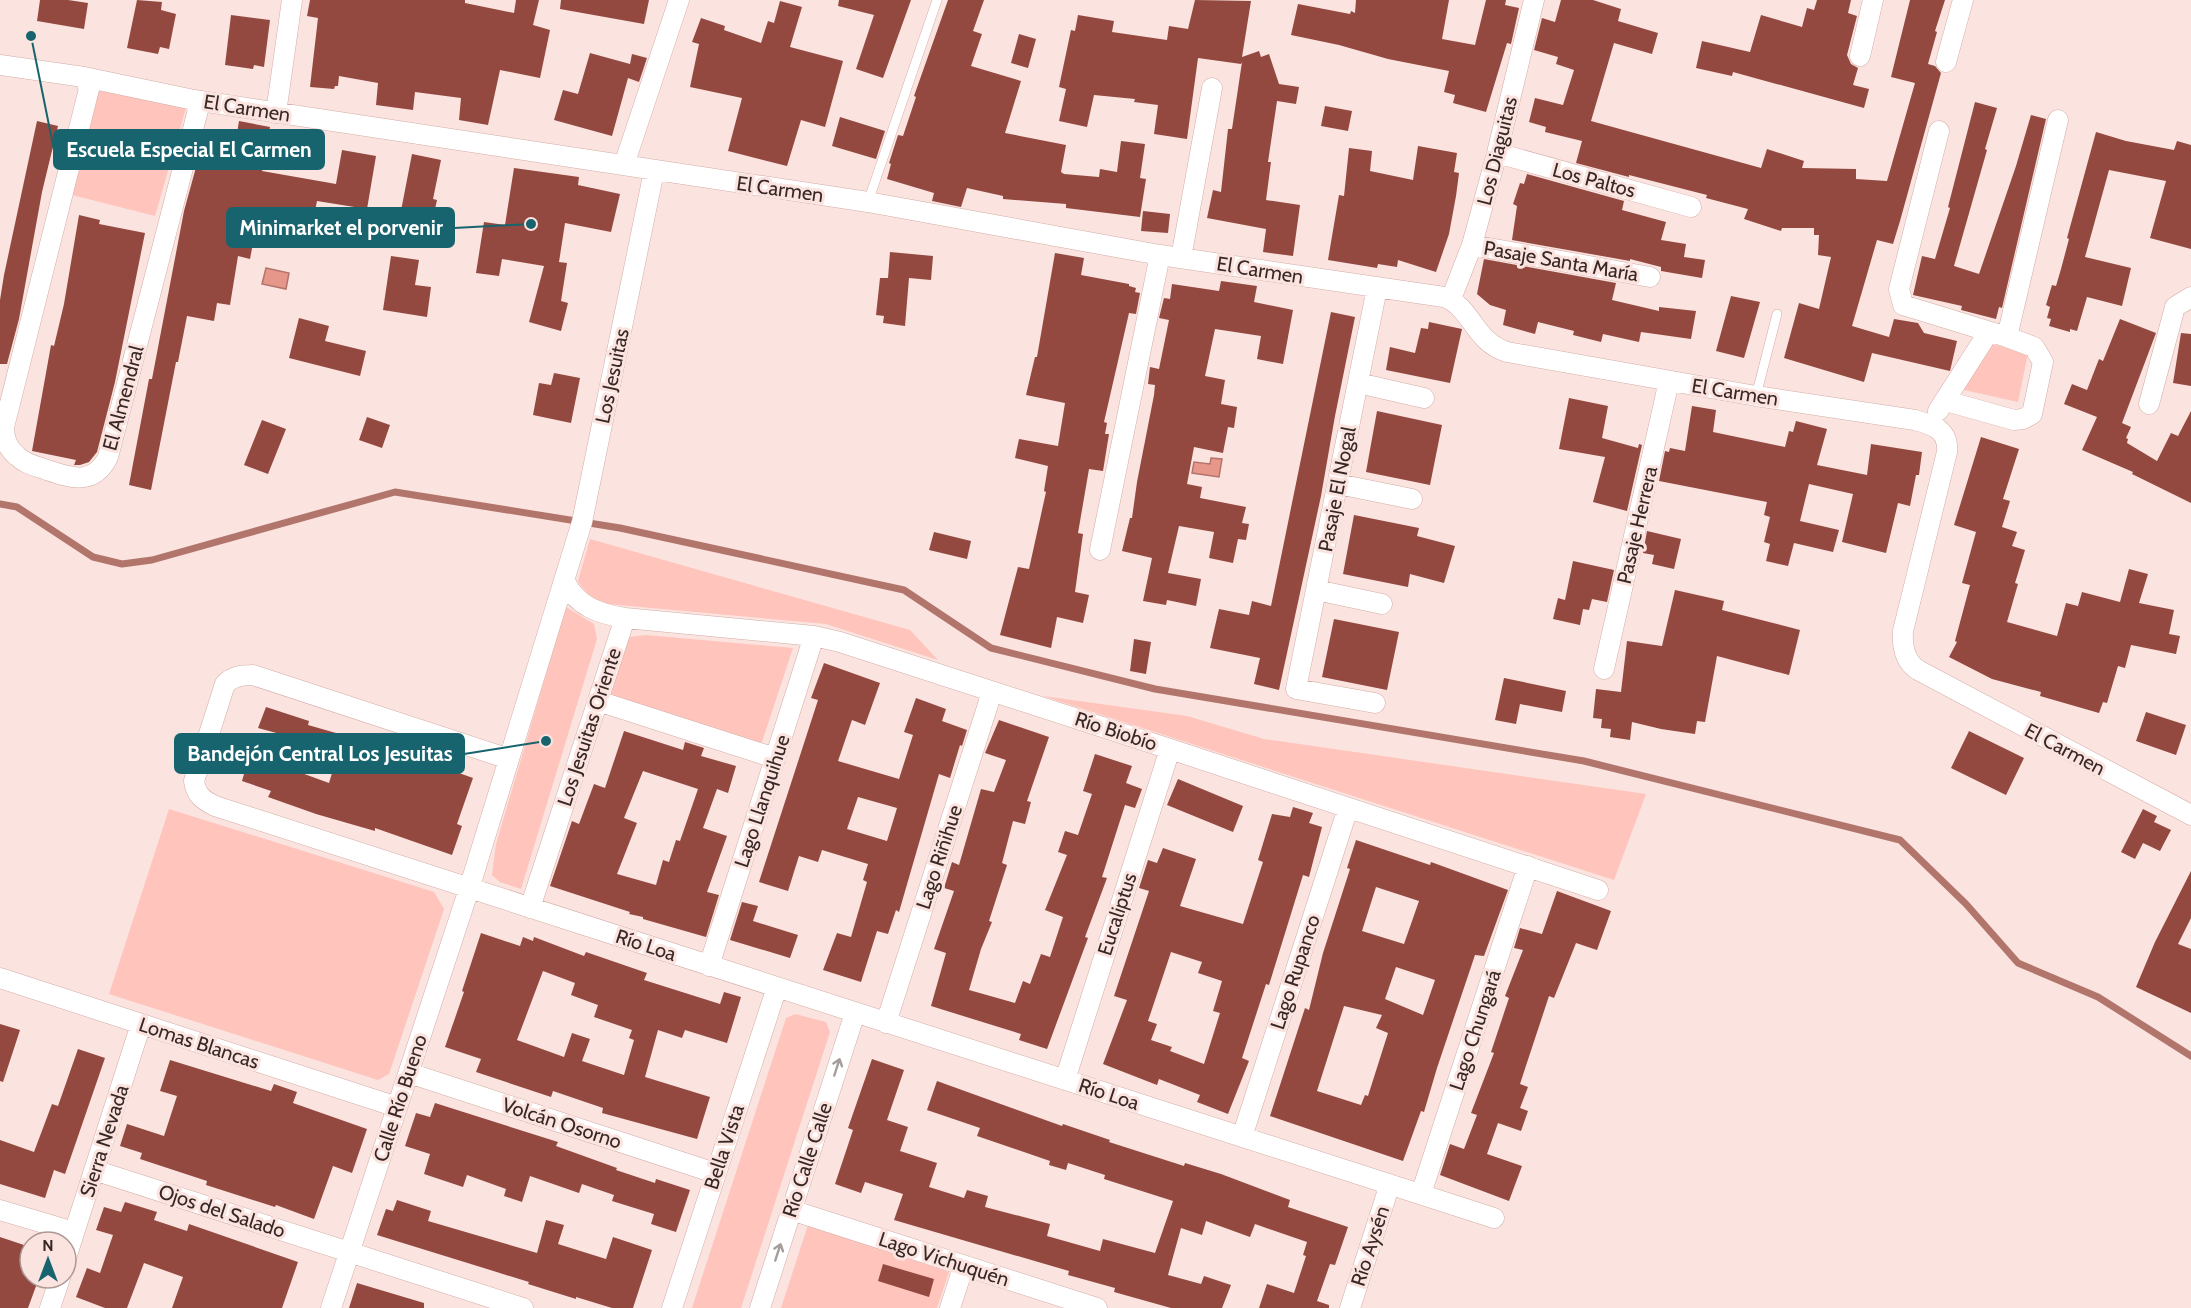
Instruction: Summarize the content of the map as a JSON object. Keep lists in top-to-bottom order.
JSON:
{
  "streets": {
    "street": [
      "El Carmen",
      "Los Diaguitas",
      "Los Paltos",
      "Pasaje Santa María",
      "Los Jesuitas",
      "El Almendral",
      "Pasaje El Nogal",
      "Pasaje Herrera",
      "Los Jesuitas Oriente",
      "Río Biobío",
      "Lago Llanquihue",
      "Lago Riñihue",
      "Eucaliptus",
      "Río Loa",
      "Lago Rupanco",
      "Lago Chungará",
      "Lomas Blancas",
      "Calle Río Bueno",
      "Volcán Osorno",
      "Sierra Nevada",
      "Bella Vista",
      "Río Calle Calle",
      "Ojos del Salado",
      "Río Aysén",
      "Lago Vichuquén"
    ]
  },
  "crossings": [
    ["El Carmen", "Los Diaguitas"],
    ["El Carmen", "Los Jesuitas"],
    ["El Carmen", "El Almendral"],
    ["El Carmen", "Pasaje El Nogal"],
    ["El Carmen", "Pasaje Herrera"],
    ["Los Diaguitas", "Los Paltos"],
    ["Los Diaguitas", "Pasaje Santa María"],
    ["Los Jesuitas", "Río Loa"],
    ["Los Jesuitas", "Calle Río Bueno"],
    ["Los Jesuitas Oriente", "Río Biobío"],
    ["Los Jesuitas Oriente", "Río Loa"],
    ["Río Biobío", "Lago Llanquihue"],
    ["Río Biobío", "Lago Riñihue"],
    ["Río Biobío", "Eucaliptus"],
    ["Río Biobío", "Lago Rupanco"],
    ["Río Biobío", "Lago Chungará"],
    ["Lago Llanquihue", "Río Loa"],
    ["Lago Riñihue", "Río Loa"],
    ["Eucaliptus", "Río Loa"],
    ["Río Loa", "Lago Rupanco"],
    ["Río Loa", "Lago Chungará"],
    ["Río Loa", "Calle Río Bueno"],
    ["Río Loa", "Bella Vista"],
    ["Río Loa", "Río Calle Calle"],
    ["Río Loa", "Río Aysén"],
    ["Lomas Blancas", "Calle Río Bueno"],
    ["Lomas Blancas", "Sierra Nevada"],
    ["Calle Río Bueno", "Volcán Osorno"],
    ["Calle Río Bueno", "Ojos del Salado"],
    ["Volcán Osorno", "Bella Vista"],
    ["Sierra Nevada", "Ojos del Salado"],
    ["Río Calle Calle", "Lago Vichuquén"]
  ],
  "one_way": ["Río Calle Calle"],
  "places": ["Escuela Especial El Carmen", "Minimarket el porvenir", "Bandejón Central Los Jesuitas"],
  "north": "top"
}
